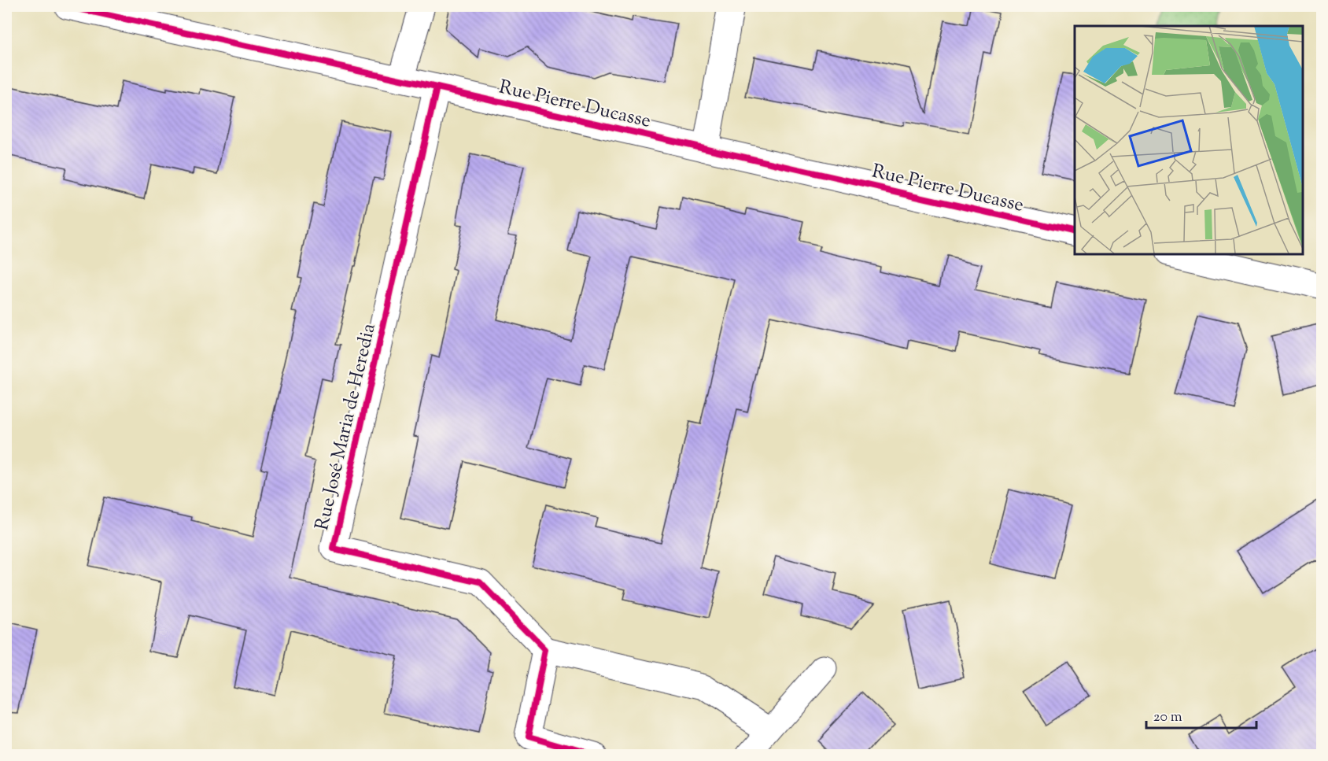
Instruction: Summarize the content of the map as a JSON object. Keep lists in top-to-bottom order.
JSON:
{
  "streets": {
    "street": ["Rue Pierre Ducasse", "Rue José Maria de Heredia"]
  },
  "crossings": [
    ["Rue Pierre Ducasse", "Rue José Maria de Heredia"]
  ],
  "scale_bar": "20 m"
}
